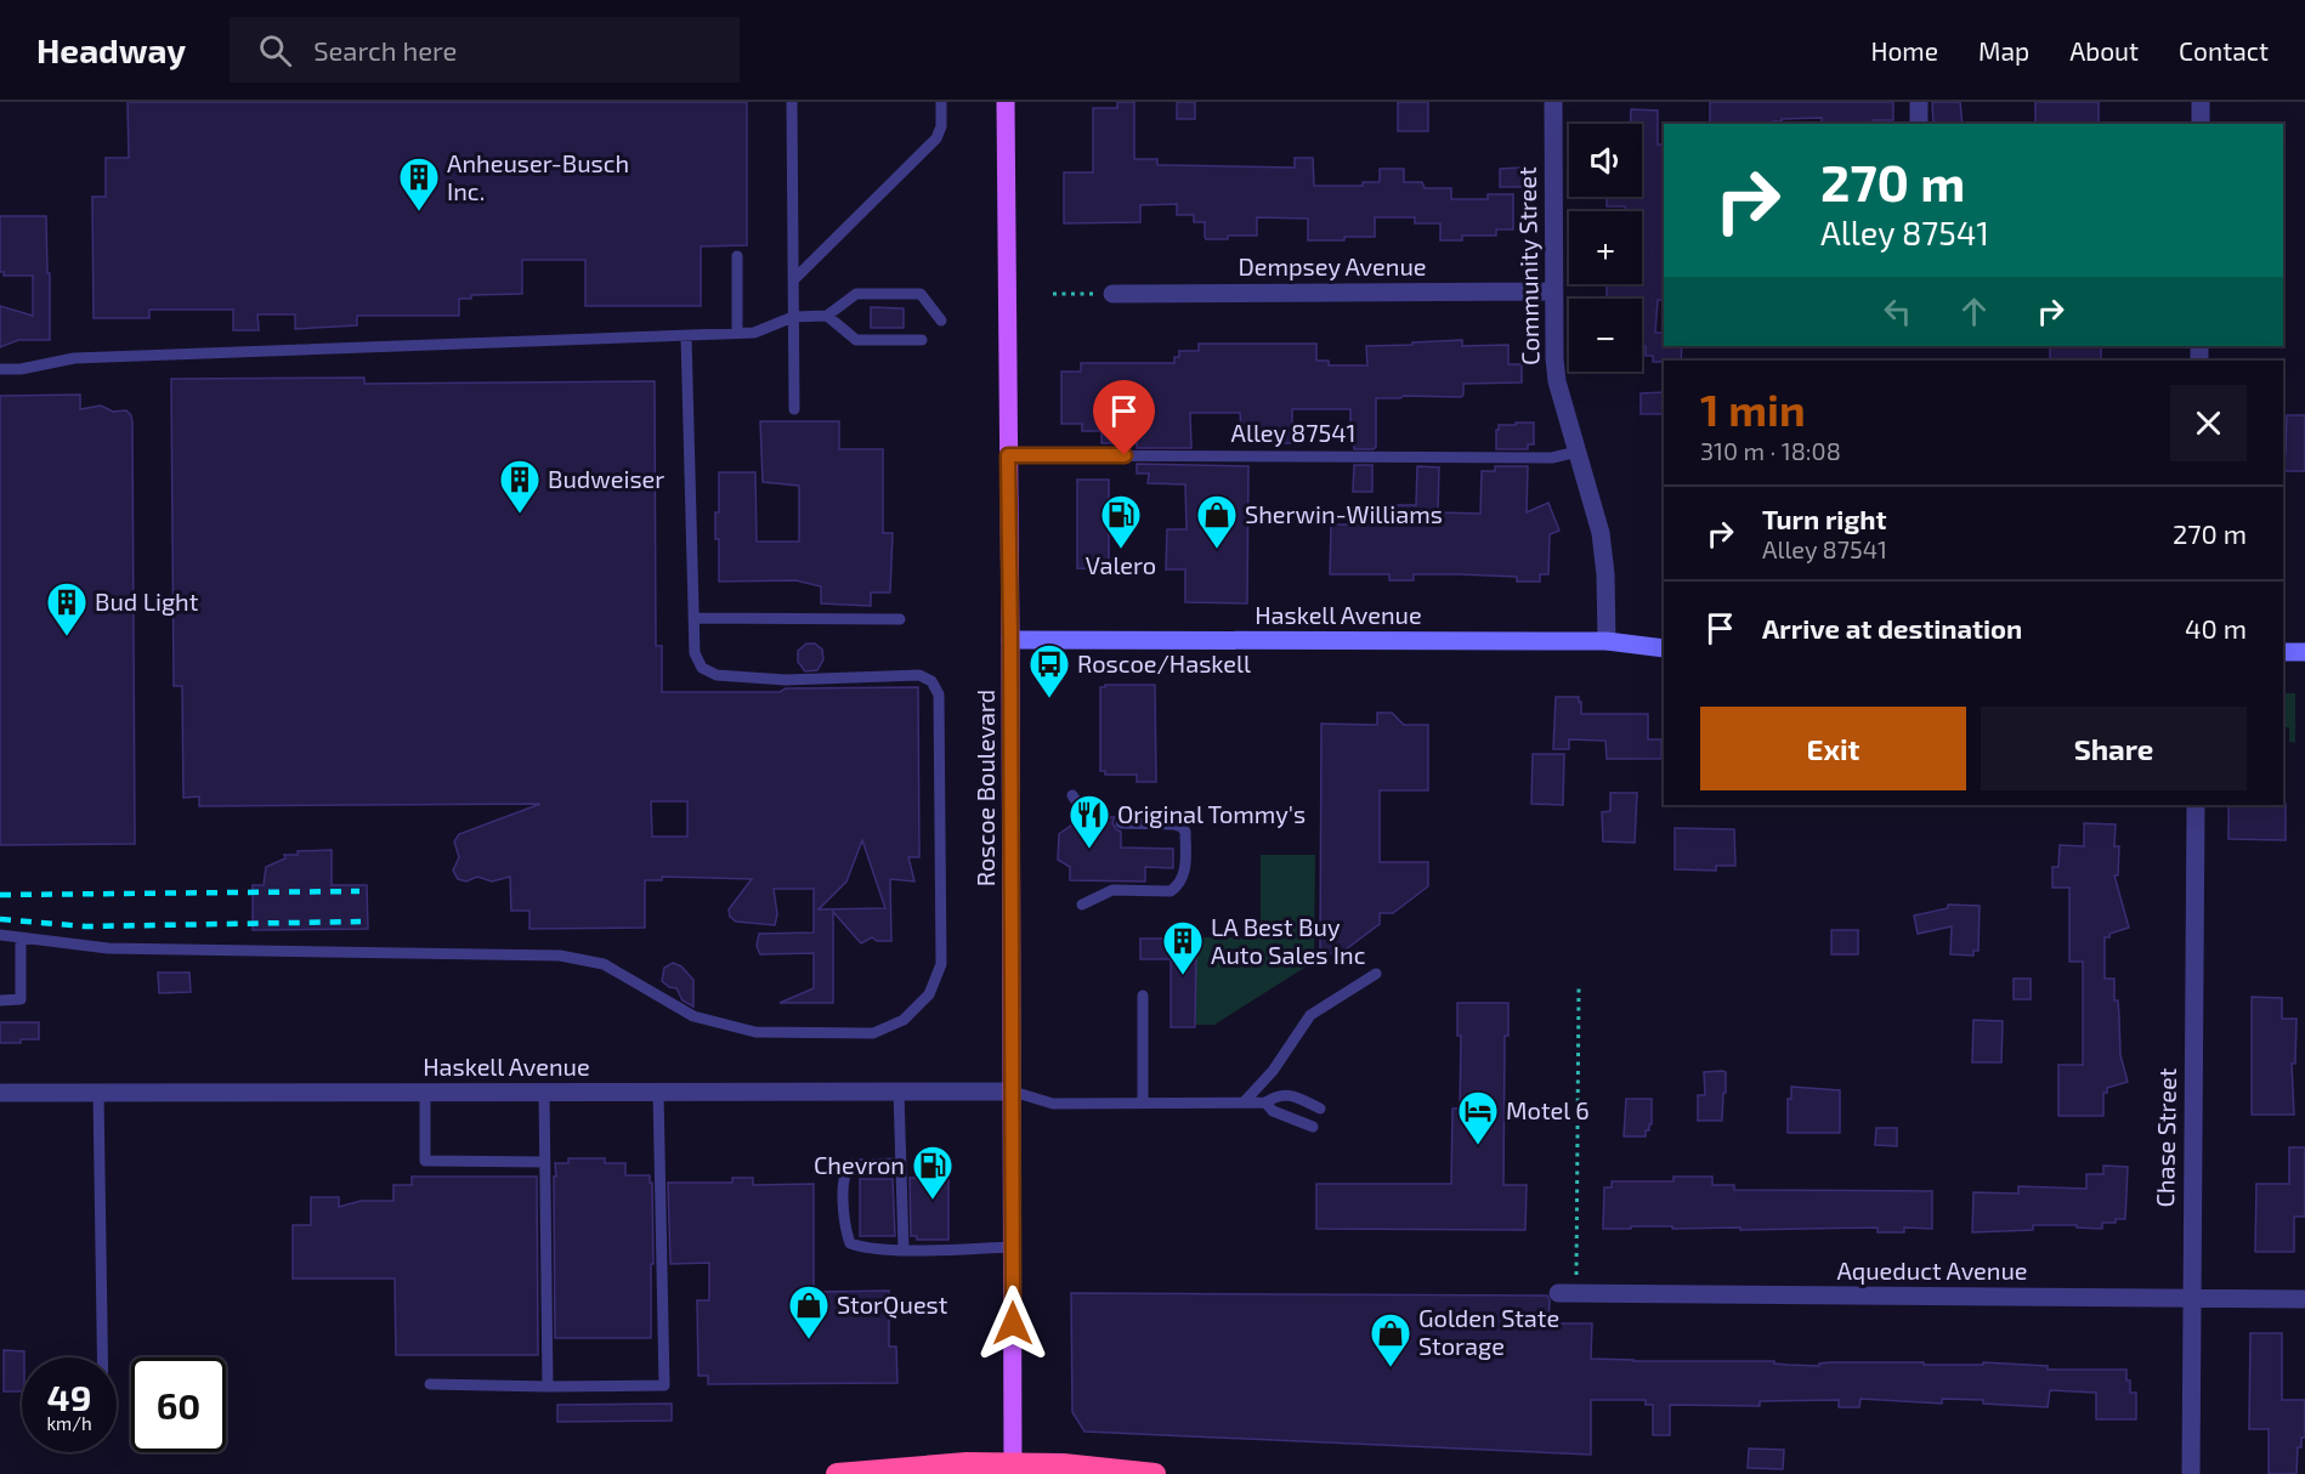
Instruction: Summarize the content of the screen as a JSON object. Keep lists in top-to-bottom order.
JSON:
{
  "streets": {
    "main road": ["Haskell Avenue", "Roscoe Boulevard"],
    "street": [
      "Community Street",
      "Dempsey Avenue",
      "Chase Street",
      "Aqueduct Avenue"
    ],
    "lane": ["Alley 87541"]
  },
  "crossings": [
    ["Community Street", "Dempsey Avenue"],
    ["Community Street", "Alley 87541"],
    ["Community Street", "Haskell Avenue"],
    ["Alley 87541", "Roscoe Boulevard"],
    ["Haskell Avenue", "Roscoe Boulevard"],
    ["Chase Street", "Aqueduct Avenue"]
  ],
  "places": {
    "building": [
      "Anheuser-Busch Inc.",
      "Budweiser",
      "Bud Light",
      "LA Best Buy Auto Sales Inc"
    ],
    "fuel station": ["Valero", "Chevron"],
    "shop": ["Sherwin-Williams", "StorQuest", "Golden State Storage"],
    "bus stop": ["Roscoe/Haskell"],
    "restaurant": ["Original Tommy's"],
    "hotel": ["Motel 6"]
  },
  "page": {
    "header": "Headway",
    "search": "Search here",
    "nav": [
      "Home",
      "Map",
      "About",
      "Contact"
    ],
    "map_buttons": ["+", "−"],
    "turn": ["270 m", "Alley 87541"],
    "heading": ["1 min", "310 m · 18:08"],
    "list": [
      {
        "name": "Turn right",
        "note": "Alley 87541",
        "value": "270 m"
      },
      {
        "name": "Arrive at destination",
        "value": "40 m"
      }
    ],
    "buttons": ["Exit", "Share"],
    "speed": "49 km/h",
    "limit": "60"
  }
}
